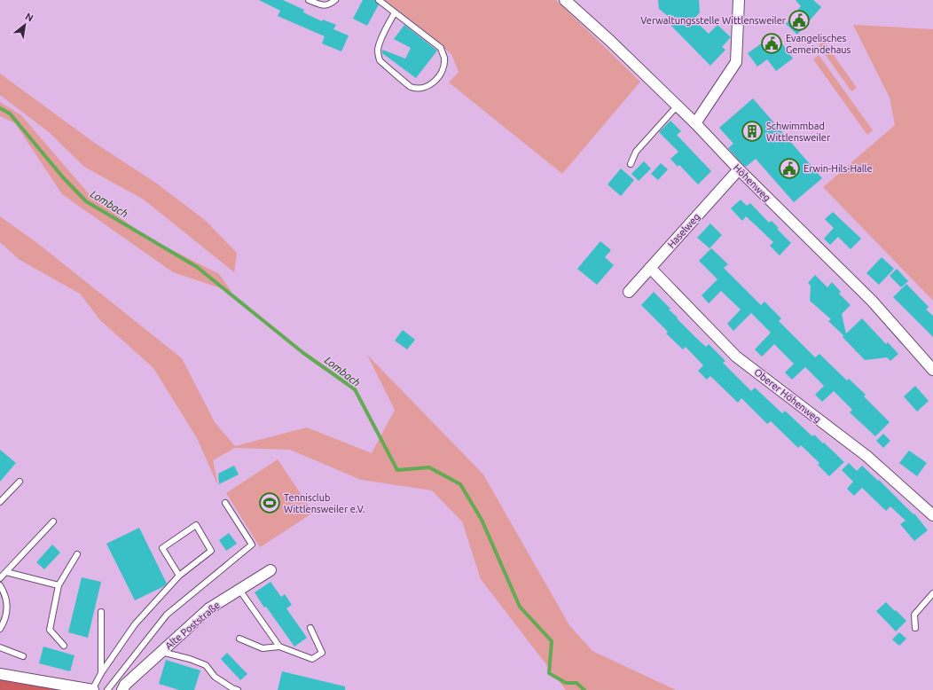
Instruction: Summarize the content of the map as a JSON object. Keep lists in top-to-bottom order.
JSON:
{
  "streets": {
    "street": [
      "Höhenweg",
      "Haselweg",
      "Oberer Höhenweg",
      "Alte Poststraße"
    ]
  },
  "crossings": [
    ["Höhenweg", "Haselweg"],
    ["Haselweg", "Oberer Höhenweg"]
  ],
  "water": ["Lombach"],
  "places": {
    "public building": ["Verwaltungsstelle Wittlensweiler", "Evangelisches Gemeindehaus", "Erwin-Hils-Halle"],
    "building": ["Schwimmbad Wittlensweiler"],
    "sports": ["Tennisclub Wittlensweiler e.V."]
  },
  "north": "top right"
}
